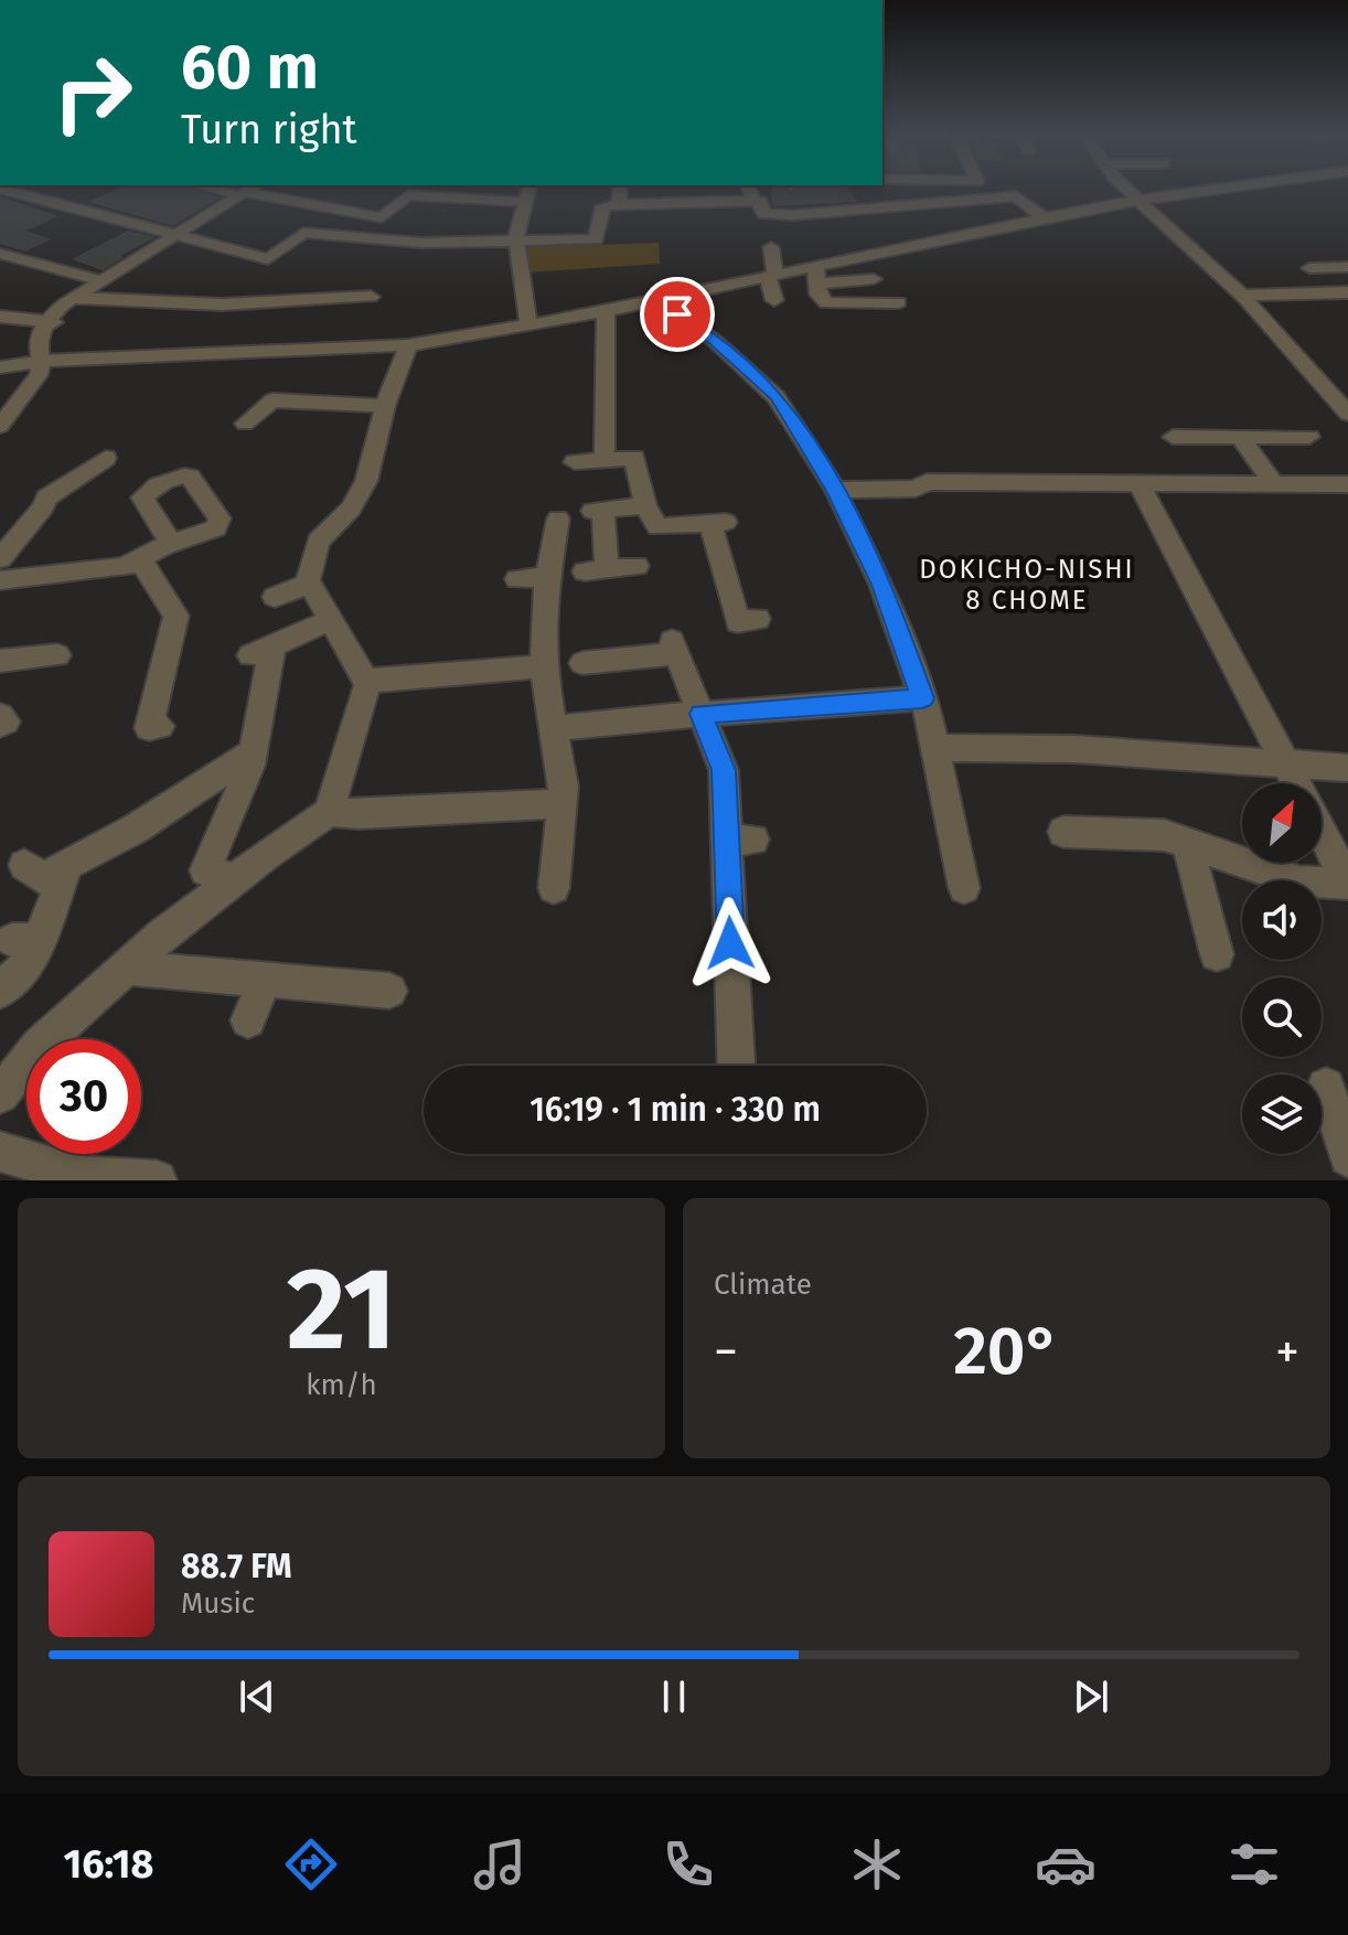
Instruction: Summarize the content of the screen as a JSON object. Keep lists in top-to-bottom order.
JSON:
{
  "districts": ["DOKICHO-NISHI 8 CHOME"],
  "north": "top right",
  "page": {
    "turn": ["60 m", "Turn right"],
    "limit": "30",
    "trip": "16:19 · 1 min · 330 m",
    "tile": [
      ["21", "km/h"],
      "Climate"
    ],
    "heat": ["−", "20°", "+"],
    "song": ["88.7 FM", "Music"],
    "tabs": "16:18"
  }
}
